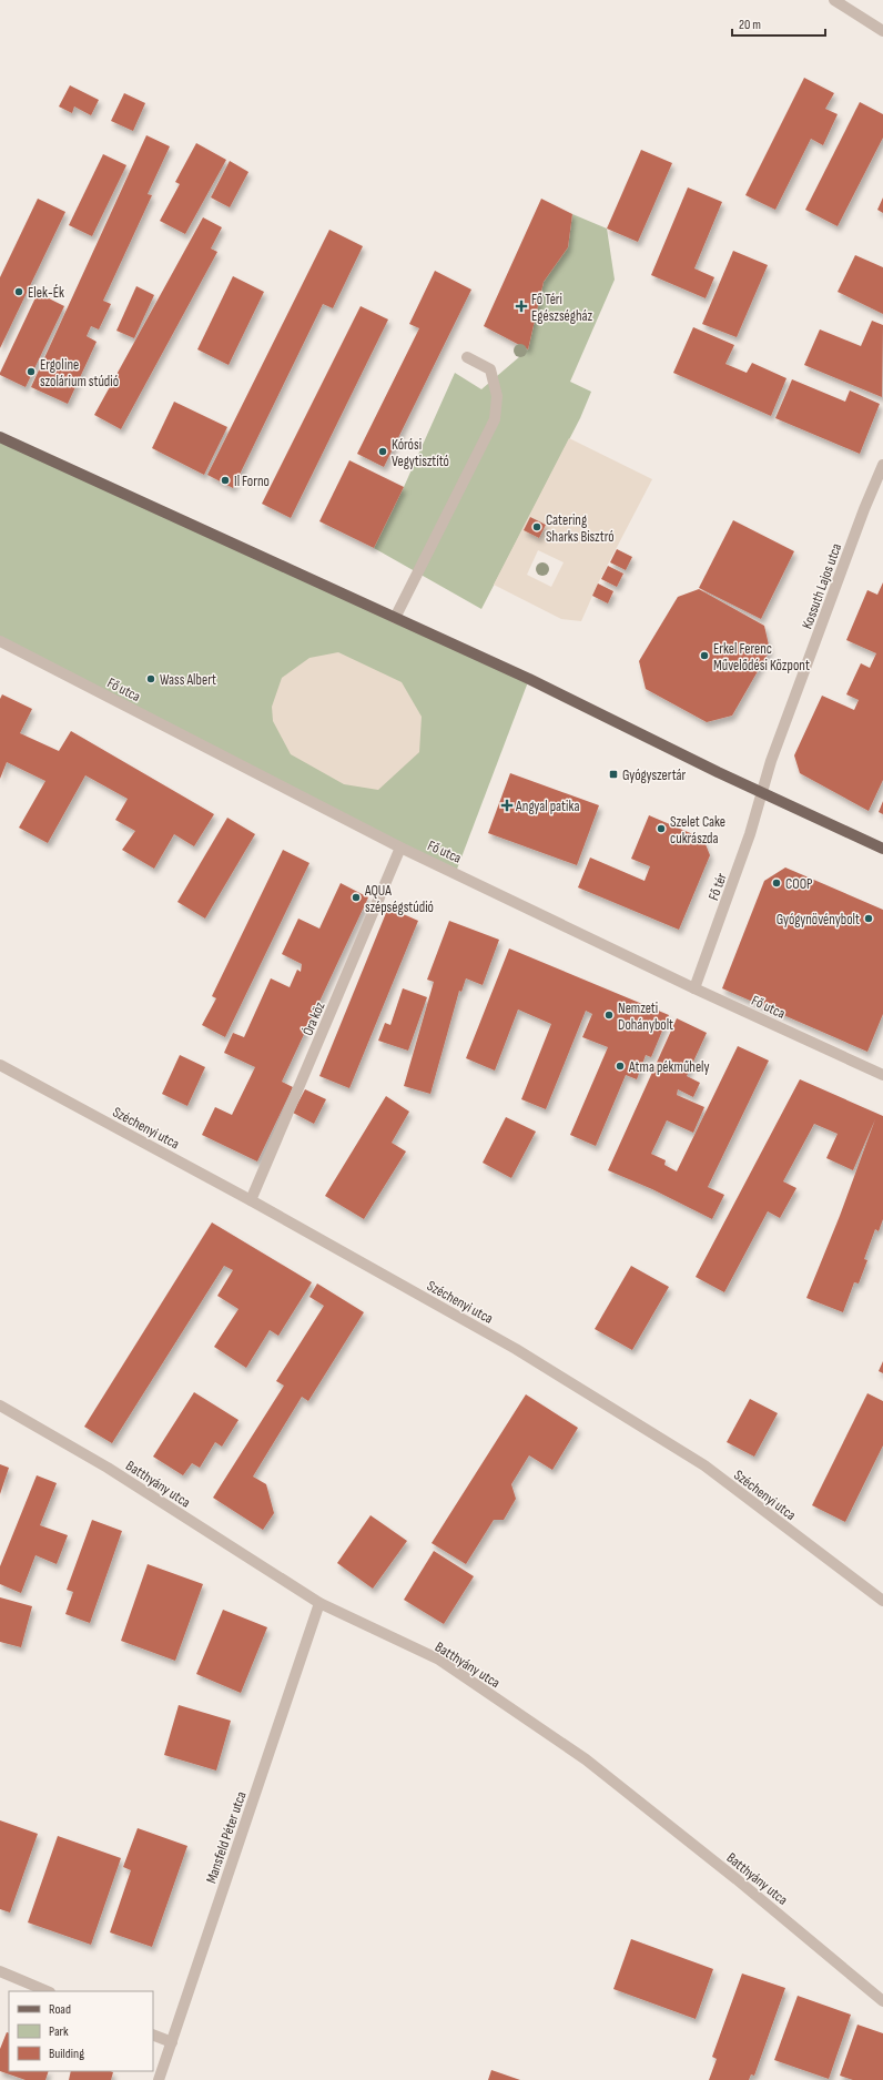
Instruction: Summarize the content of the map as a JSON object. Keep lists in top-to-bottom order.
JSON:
{
  "streets": {
    "street": [
      "Kossuth Lajos utca",
      "Fő utca",
      "Fő tér",
      "Óra köz",
      "Széchenyi utca",
      "Batthyány utca",
      "Mansfeld Péter utca"
    ]
  },
  "crossings": [
    ["Kossuth Lajos utca", "Fő tér"],
    ["Fő utca", "Fő tér"],
    ["Fő utca", "Óra köz"],
    ["Óra köz", "Széchenyi utca"],
    ["Batthyány utca", "Mansfeld Péter utca"]
  ],
  "places": {
    "other": [
      "Elek-Ék",
      "Ergoline szolárium stúdió",
      "Kórósi Vegytisztító",
      "Il Forno",
      "Catering Sharks Bisztró",
      "Erkel Ferenc Művelődési Központ",
      "Wass Albert",
      "Szelet Cake cukrászda",
      "COOP",
      "AQUA szépségstúdió",
      "Gyógynövénybolt",
      "Nemzeti Dohánybolt",
      "Atma pékműhely"
    ],
    "health": ["Fő Téri Egészségház", "Angyal patika"],
    "transit": ["Gyógyszertár"]
  },
  "legend": ["Road", "Park", "Building"],
  "scale_bar": "20 m"
}
